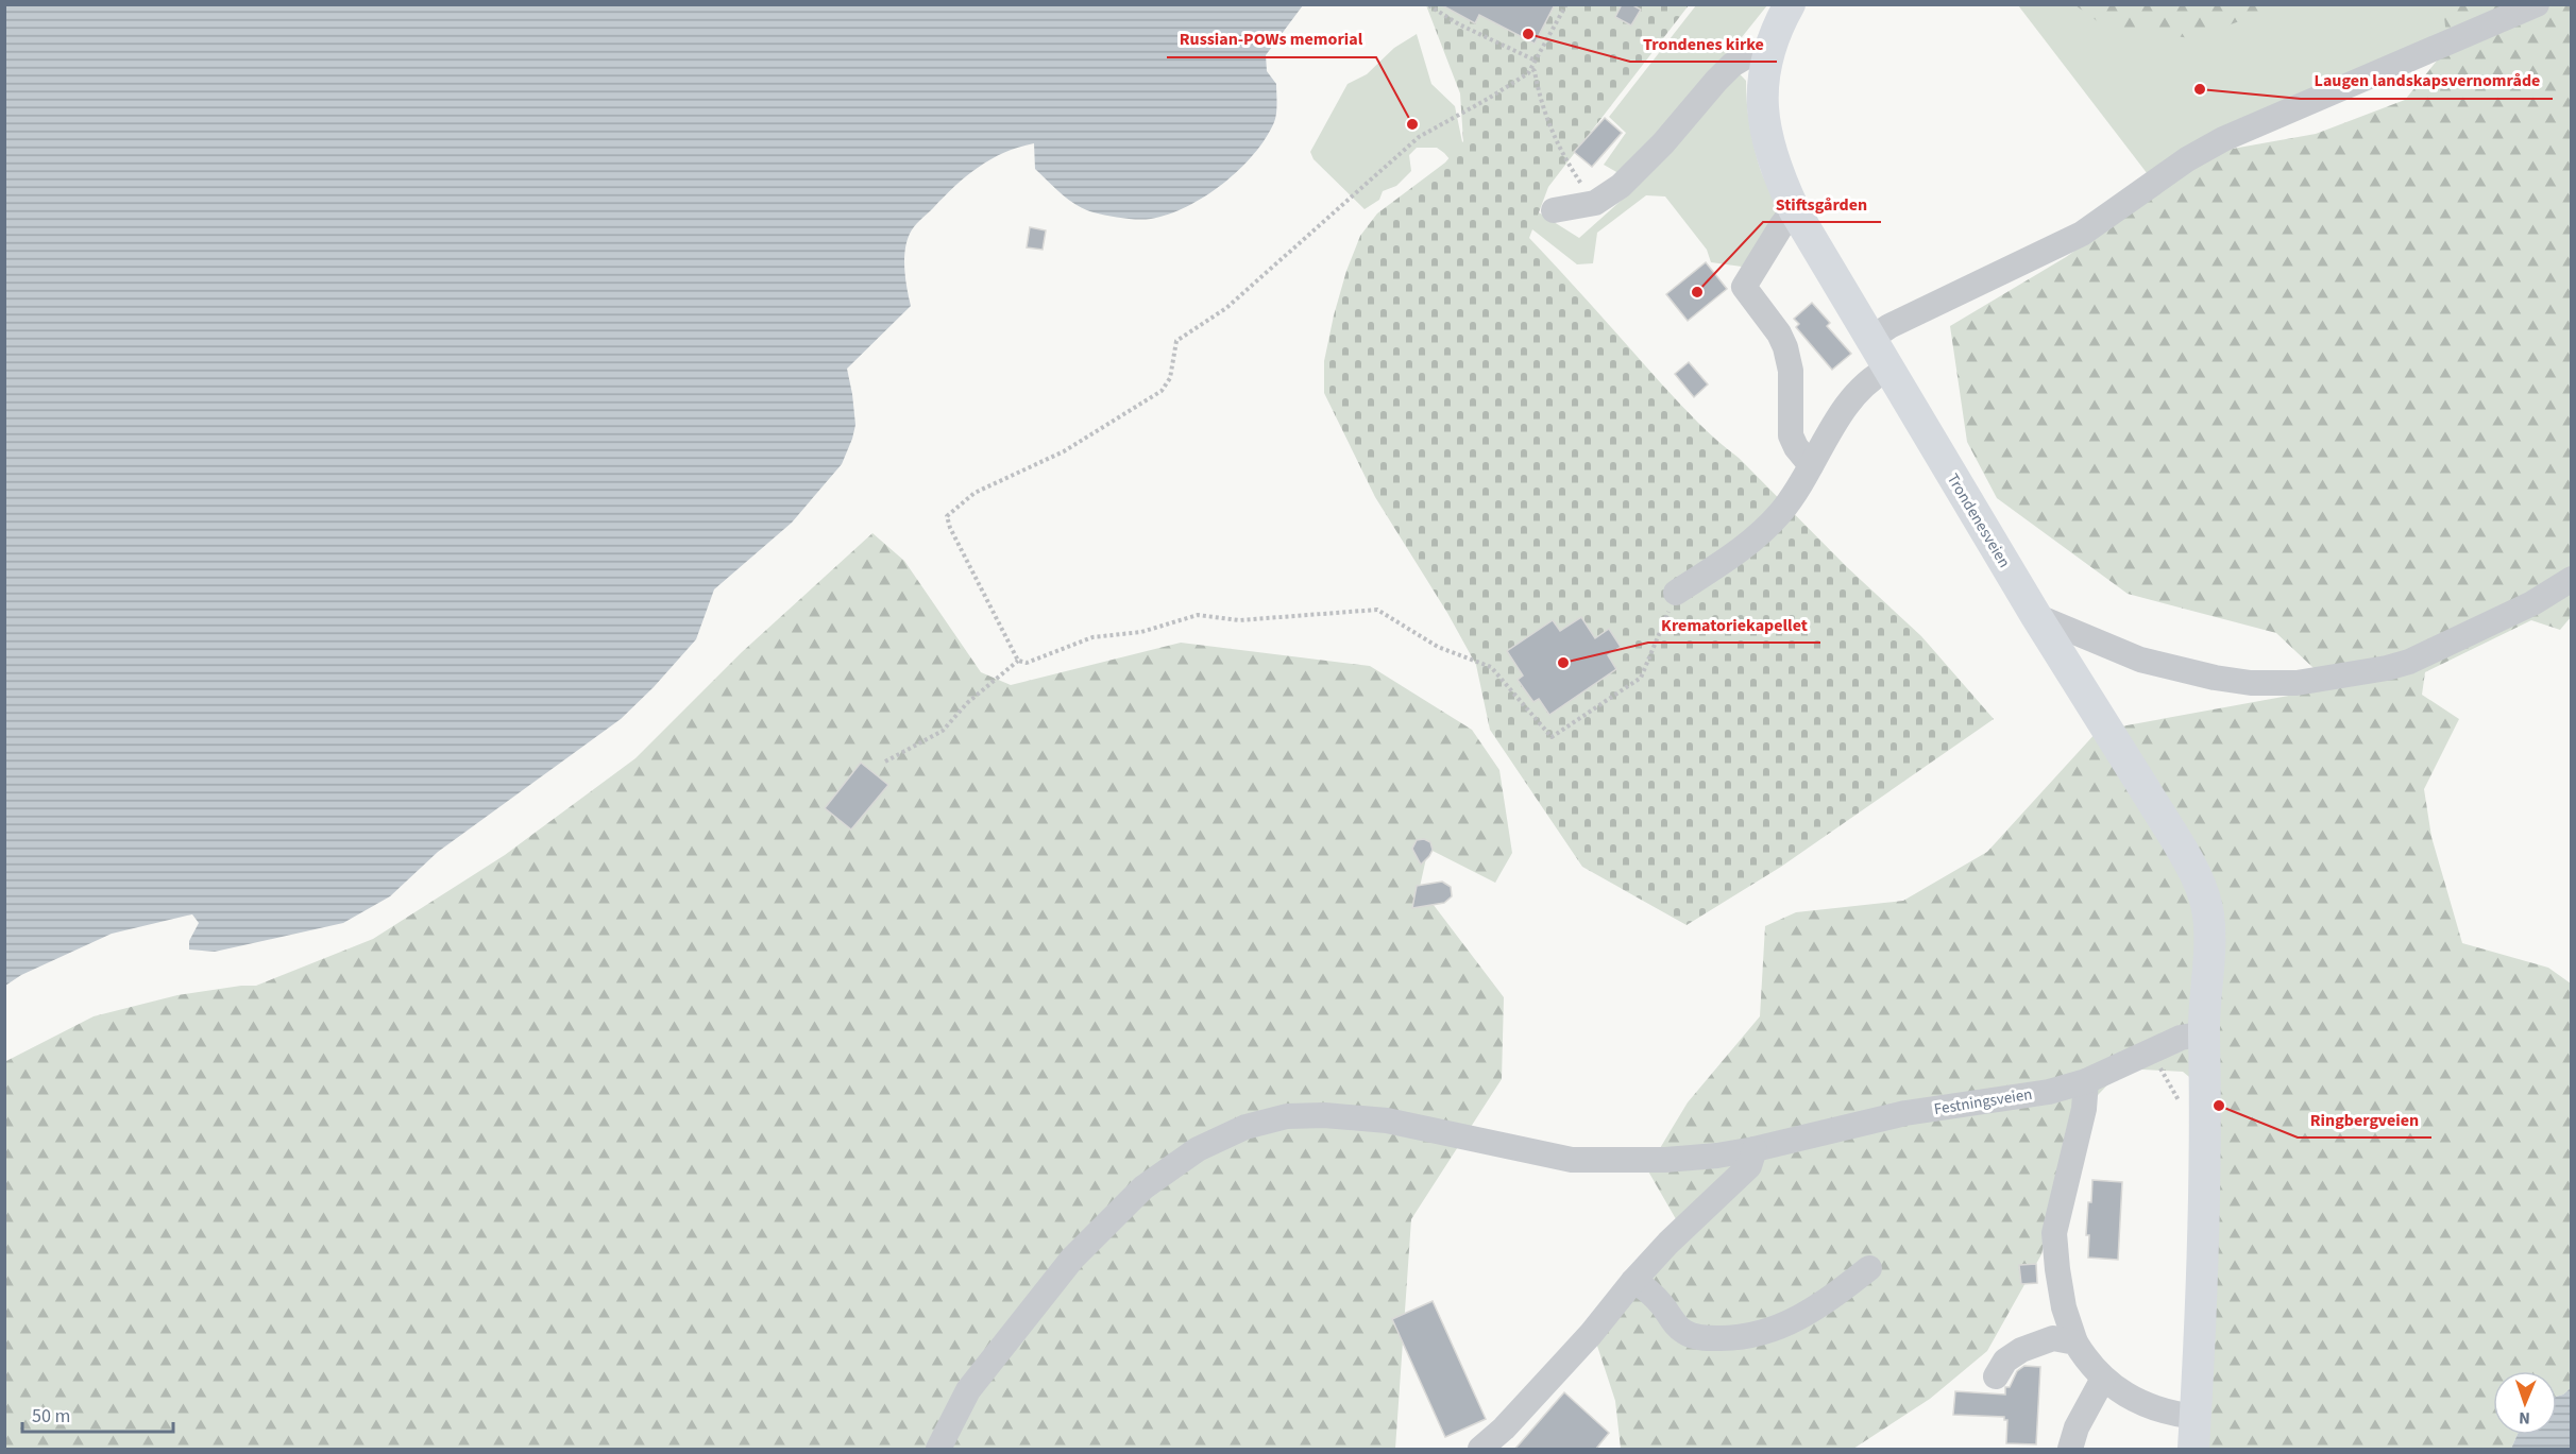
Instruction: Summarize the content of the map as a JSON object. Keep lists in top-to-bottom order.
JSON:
{
  "streets": {
    "main road": ["Trondenesveien"],
    "street": ["Festningsveien"]
  },
  "crossings": [
    ["Trondenesveien", "Festningsveien"]
  ],
  "places": [
    "Trondenes kirke",
    "Laugen landskapsvernområde",
    "Russian-POWs memorial",
    "Stiftsgården",
    "Krematoriekapellet",
    "Ringbergveien"
  ],
  "scale_bar": "50 m",
  "north": "bottom"
}
